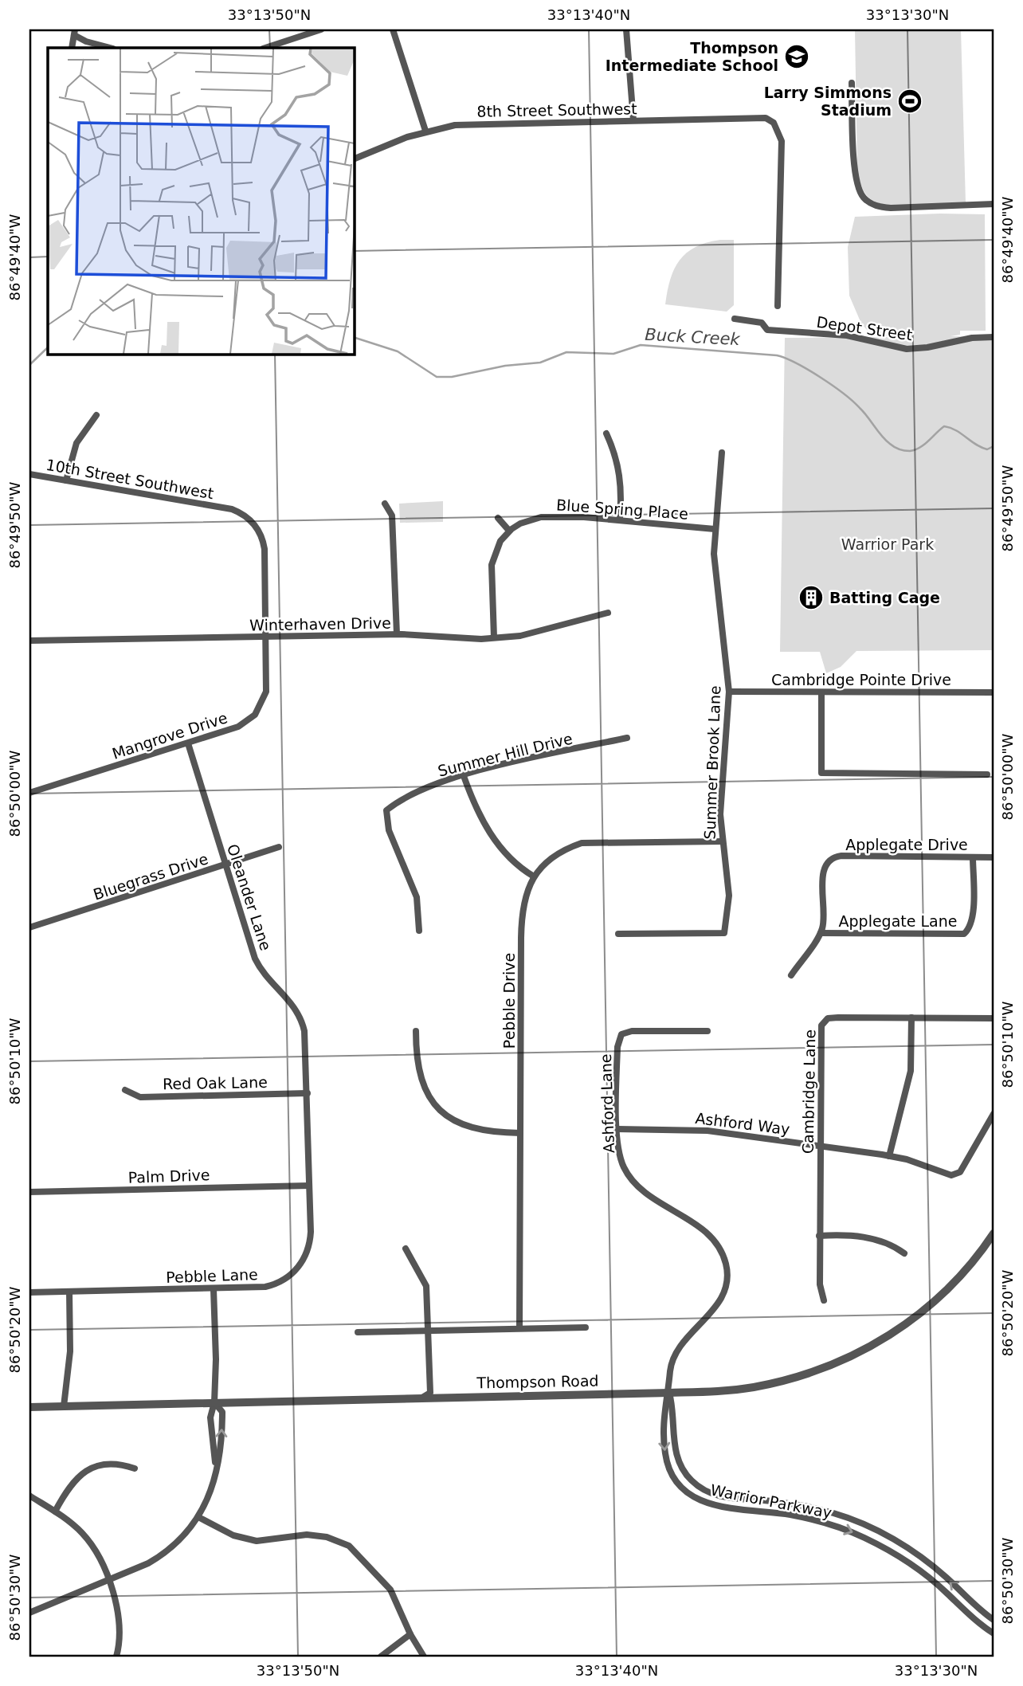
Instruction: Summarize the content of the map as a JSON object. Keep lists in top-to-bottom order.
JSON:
{
  "streets": {
    "street": [
      "8th Street Southwest",
      "Depot Street",
      "10th Street Southwest",
      "Blue Spring Place",
      "Winterhaven Drive",
      "Cambridge Pointe Drive",
      "Mangrove Drive",
      "Summer Hill Drive",
      "Summer Brook Lane",
      "Applegate Drive",
      "Bluegrass Drive",
      "Oleander Lane",
      "Applegate Lane",
      "Pebble Drive",
      "Red Oak Lane",
      "Cambridge Lane",
      "Ashford Lane",
      "Ashford Way",
      "Palm Drive",
      "Pebble Lane",
      "Thompson Road",
      "Warrior Parkway"
    ]
  },
  "crossings": [
    ["10th Street Southwest", "Mangrove Drive"],
    ["Blue Spring Place", "Summer Brook Lane"],
    ["Winterhaven Drive", "Mangrove Drive"],
    ["Cambridge Pointe Drive", "Summer Brook Lane"],
    ["Mangrove Drive", "Oleander Lane"],
    ["Summer Brook Lane", "Pebble Drive"],
    ["Applegate Drive", "Applegate Lane"],
    ["Bluegrass Drive", "Oleander Lane"],
    ["Oleander Lane", "Pebble Lane"],
    ["Red Oak Lane", "Pebble Lane"],
    ["Cambridge Lane", "Ashford Way"],
    ["Ashford Lane", "Ashford Way"],
    ["Ashford Lane", "Thompson Road"],
    ["Ashford Lane", "Warrior Parkway"],
    ["Palm Drive", "Pebble Lane"],
    ["Thompson Road", "Warrior Parkway"]
  ],
  "water": ["Buck Creek"],
  "parks": ["Warrior Park"],
  "places": {
    "school or university": ["Thompson Intermediate School"],
    "sports": ["Larry Simmons Stadium"],
    "building": ["Batting Cage"]
  },
  "coordinates": [
    "33°13'50\"N",
    "33°13'40\"N",
    "33°13'30\"N",
    "86°49'40\"W",
    "86°49'50\"W",
    "86°50'00\"W",
    "86°50'10\"W",
    "86°50'20\"W",
    "86°50'30\"W"
  ]
}
